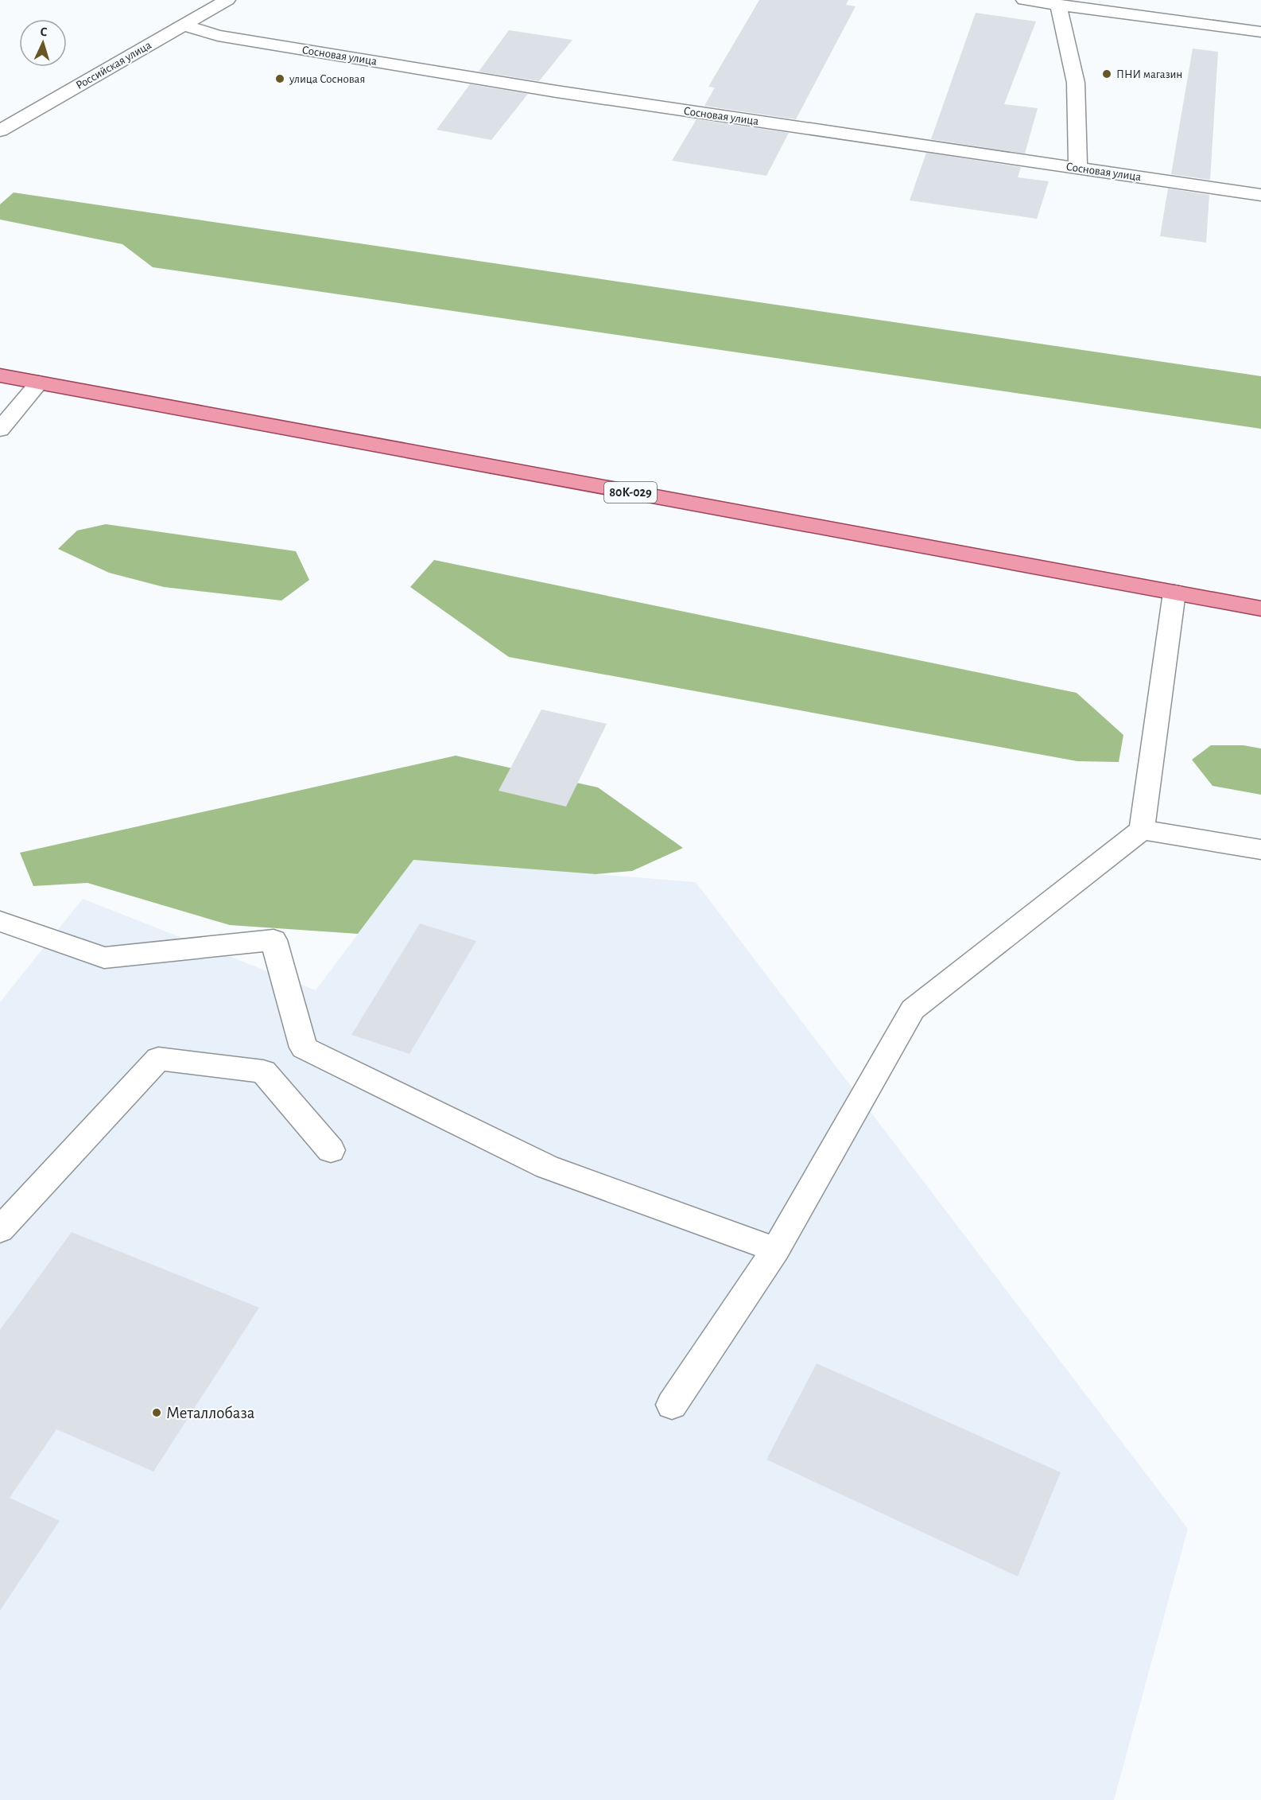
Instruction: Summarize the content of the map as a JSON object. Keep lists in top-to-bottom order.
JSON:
{
  "streets": {
    "main road": ["80К-029"],
    "street": ["Сосновая улица", "Российская улица"]
  },
  "crossings": [
    ["Сосновая улица", "Российская улица"]
  ],
  "places": ["ПНИ магазин", "улица Сосновая", "Металлобаза"],
  "north": "top"
}
